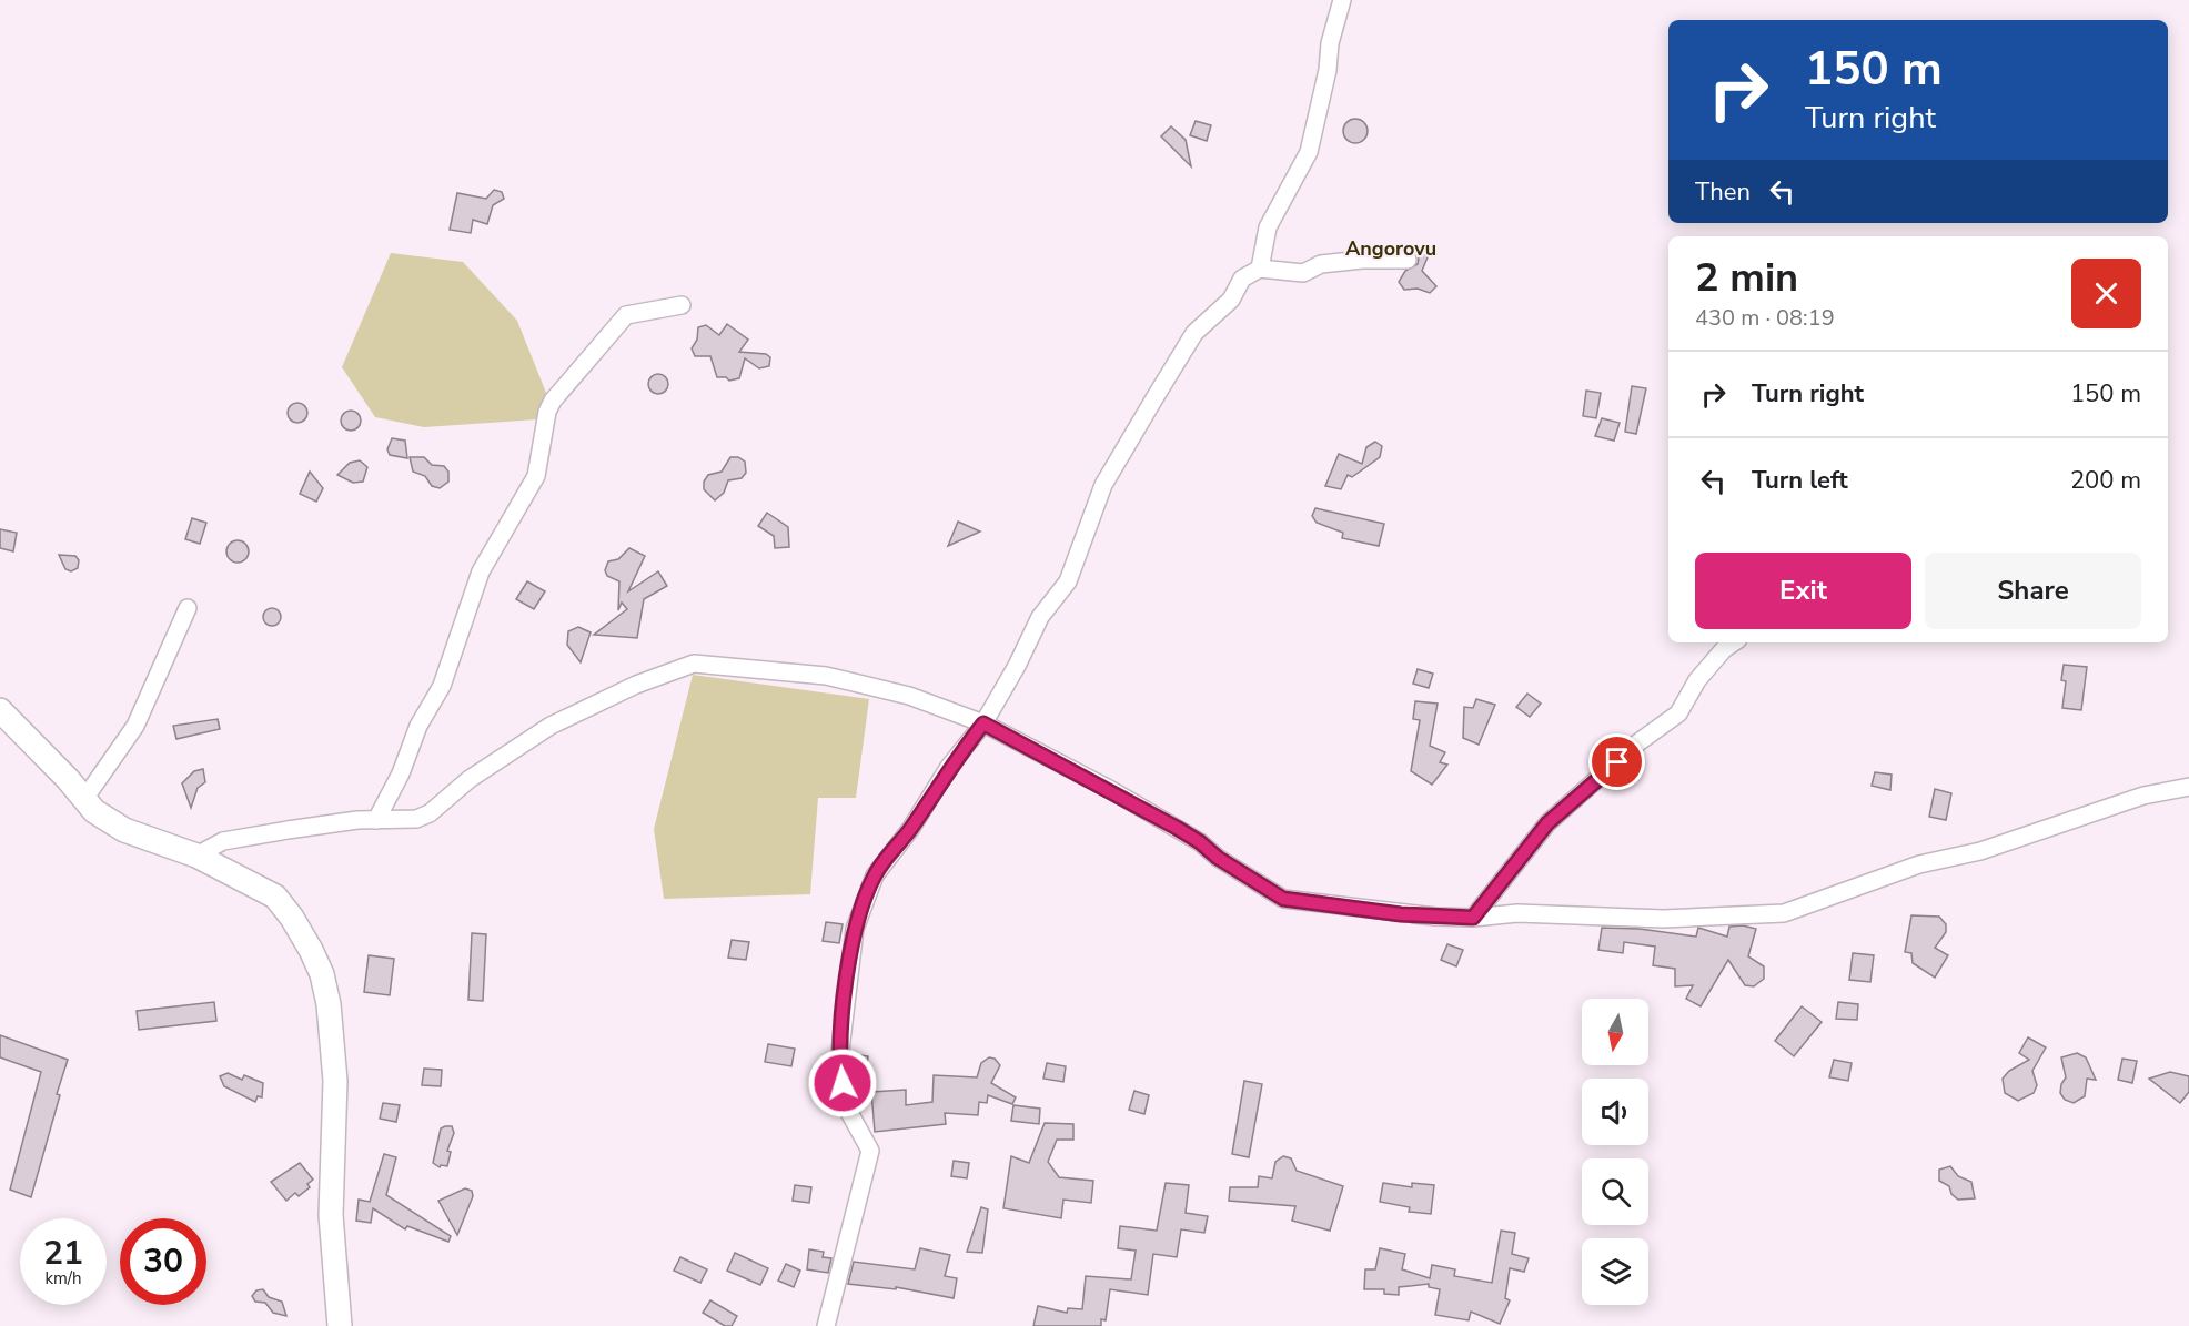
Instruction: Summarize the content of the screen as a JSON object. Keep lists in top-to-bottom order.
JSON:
{
  "districts": ["Angorovu"],
  "north": "bottom",
  "page": {
    "turn": ["150 m", "Turn right"],
    "then": "Then",
    "heading": ["2 min", "430 m · 08:19"],
    "list": [
      {
        "name": "Turn right",
        "value": "150 m"
      },
      {
        "name": "Turn left",
        "value": "200 m"
      }
    ],
    "buttons": ["Exit", "Share"],
    "speed": "21 km/h",
    "limit": "30"
  }
}
